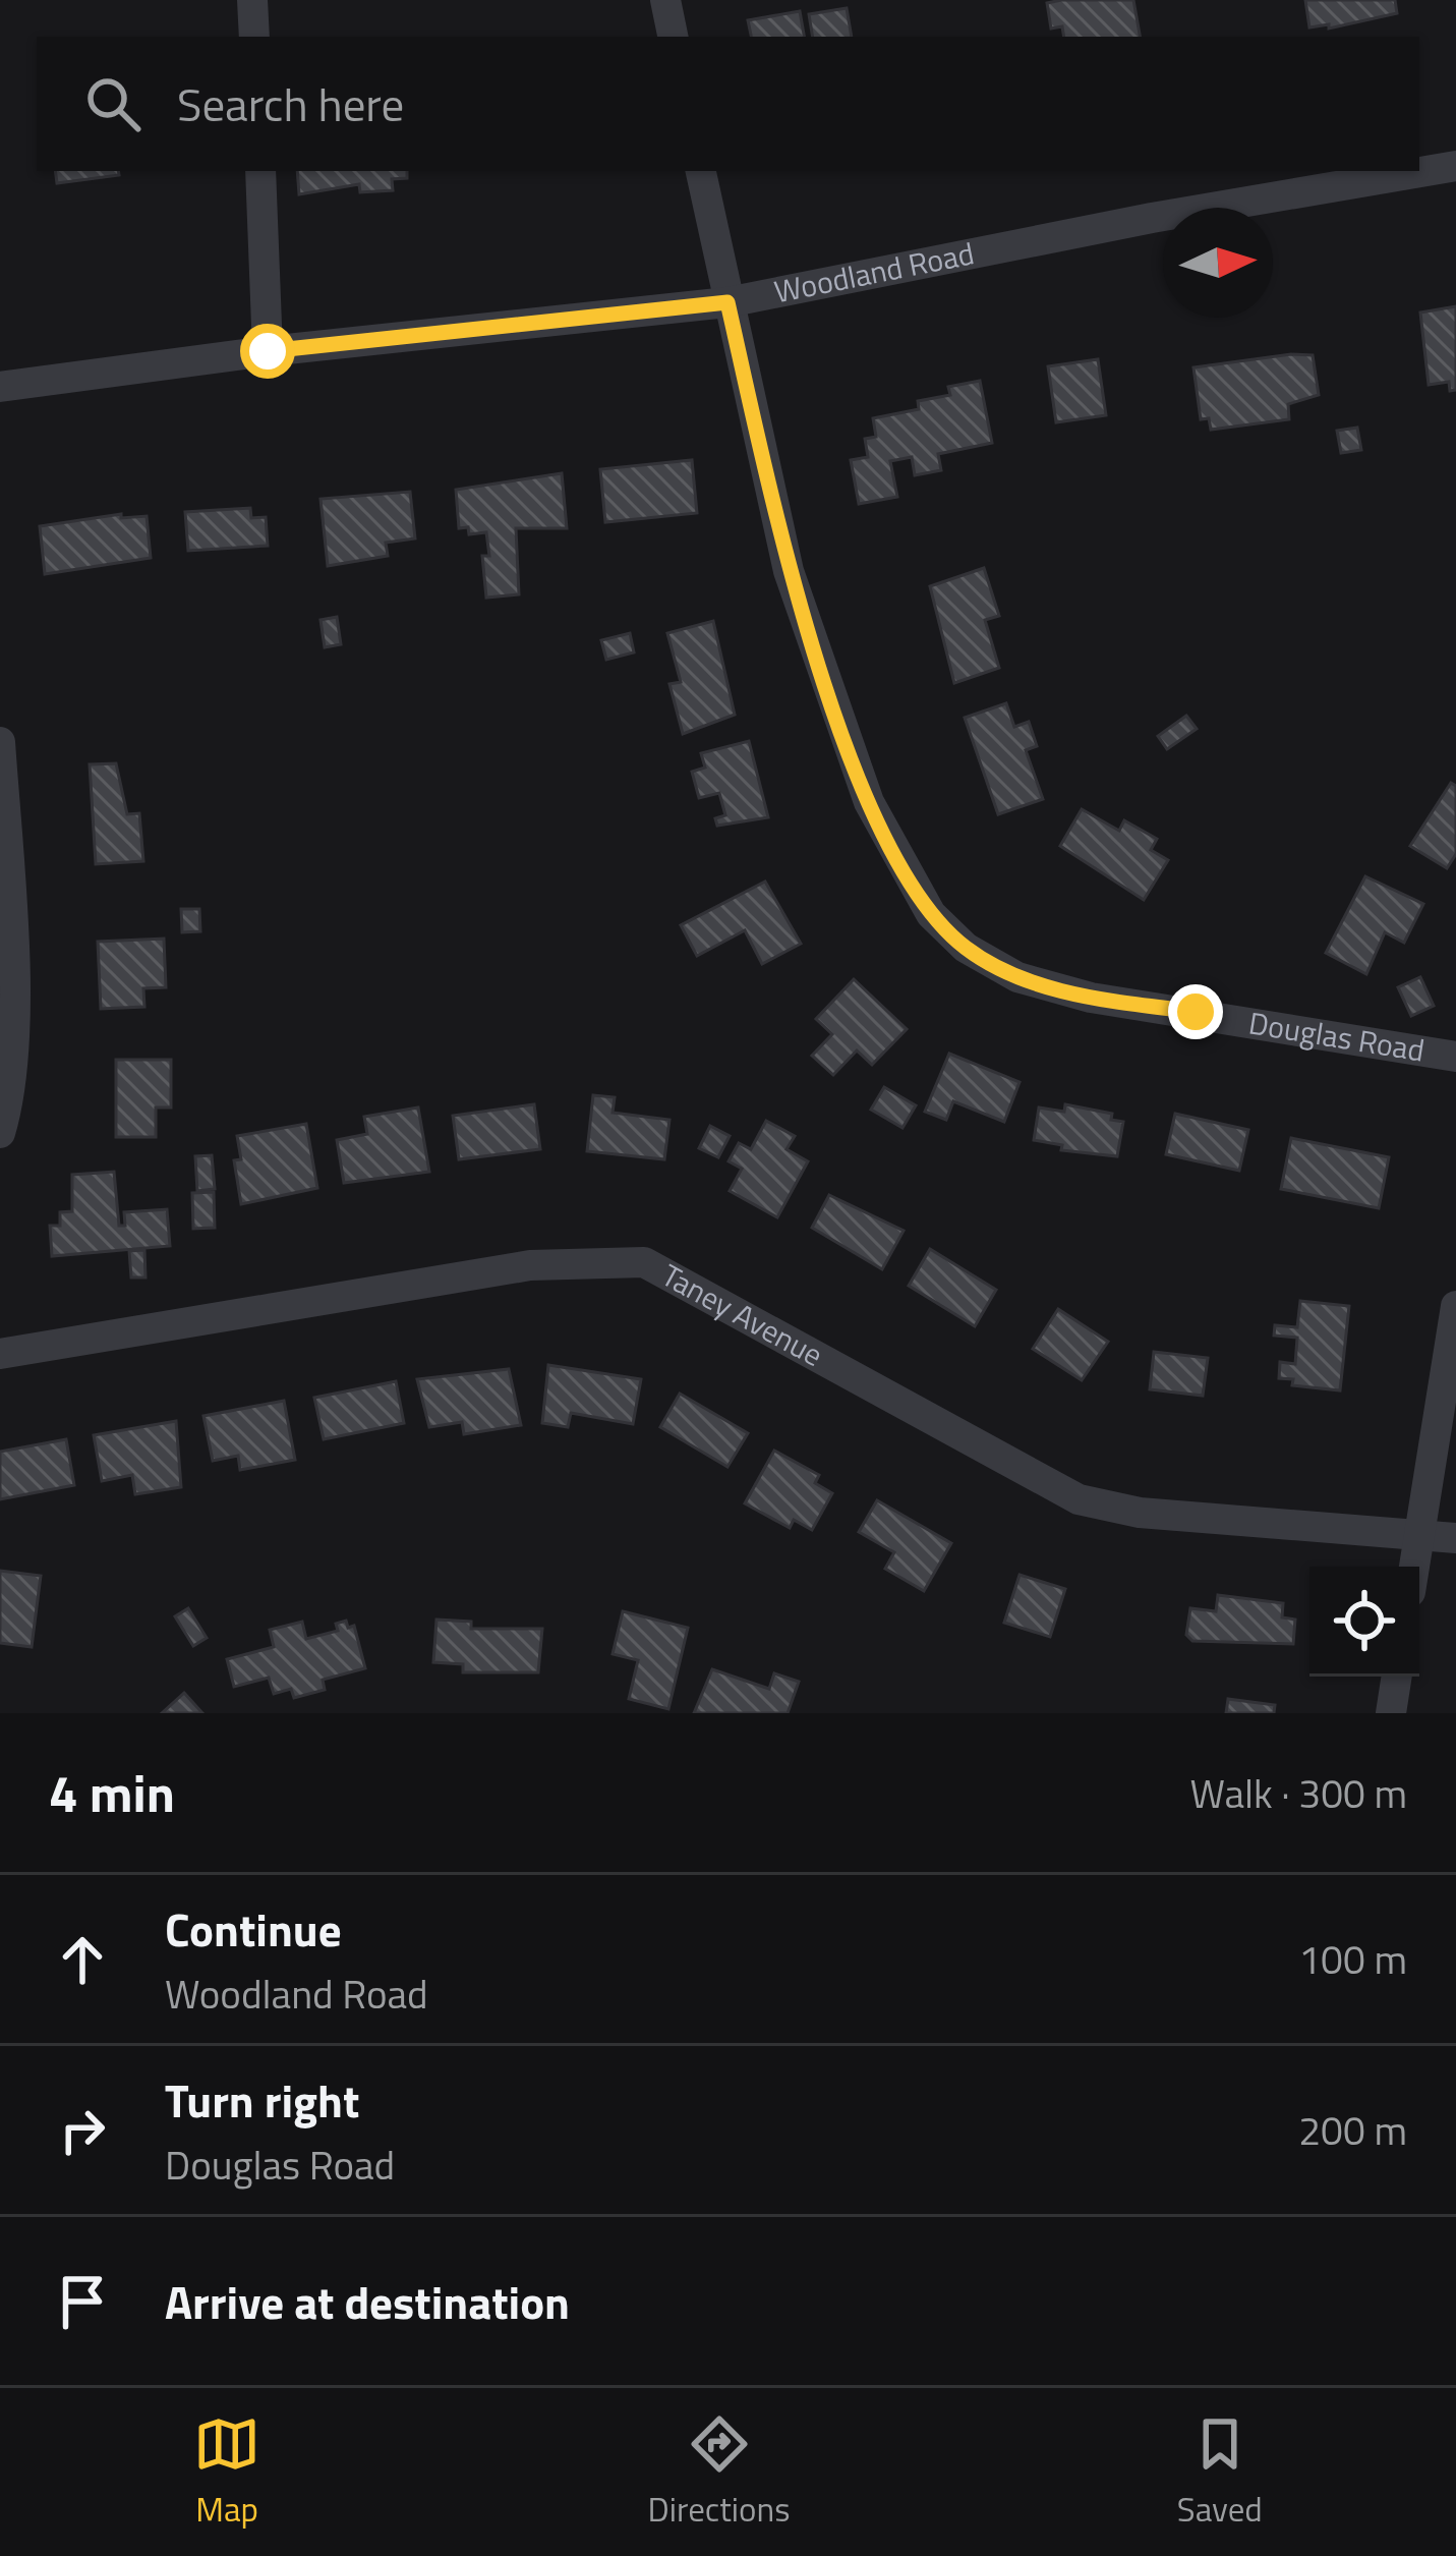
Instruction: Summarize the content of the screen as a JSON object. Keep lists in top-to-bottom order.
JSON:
{
  "streets": {
    "street": ["Woodland Road", "Douglas Road", "Taney Avenue"]
  },
  "crossings": [
    ["Woodland Road", "Douglas Road"]
  ],
  "north": "right",
  "page": {
    "search": "Search here",
    "heading": ["4 min", "Walk · 300 m"],
    "list": [
      ["Continue", "Woodland Road", "100 m"],
      ["Turn right", "Douglas Road", "200 m"],
      "Arrive at destination"
    ],
    "nav": ["Map", "Directions", "Saved"]
  }
}
